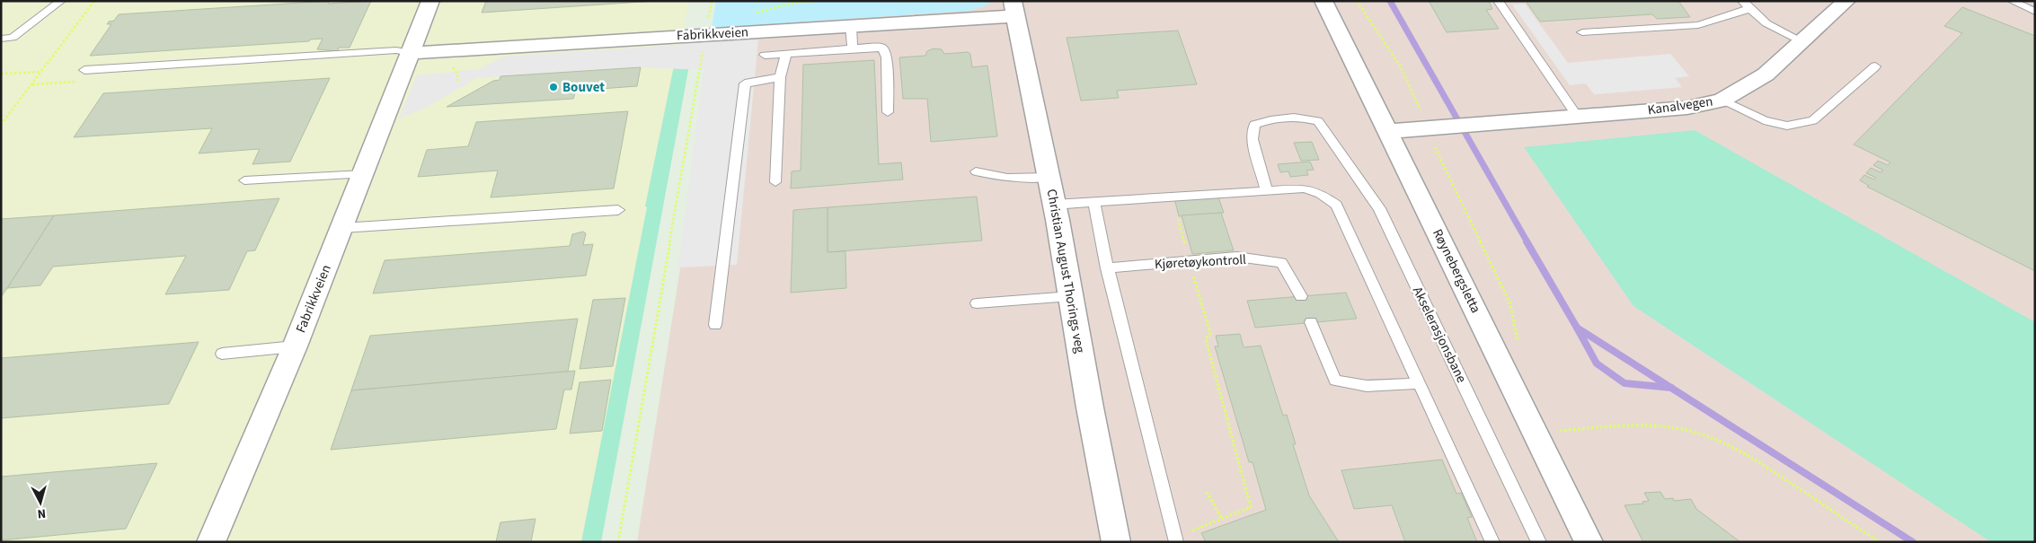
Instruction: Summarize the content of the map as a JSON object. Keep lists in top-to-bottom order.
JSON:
{
  "streets": {
    "street": [
      "Fabrikkveien",
      "Kanalvegen",
      "Christian August Thorings veg",
      "Røynebergsletta"
    ],
    "lane": ["Kjøretøykontroll", "Akselerasjonsbane"]
  },
  "crossings": [
    ["Fabrikkveien", "Christian August Thorings veg"]
  ],
  "places": ["Bouvet"],
  "north": "bottom"
}
